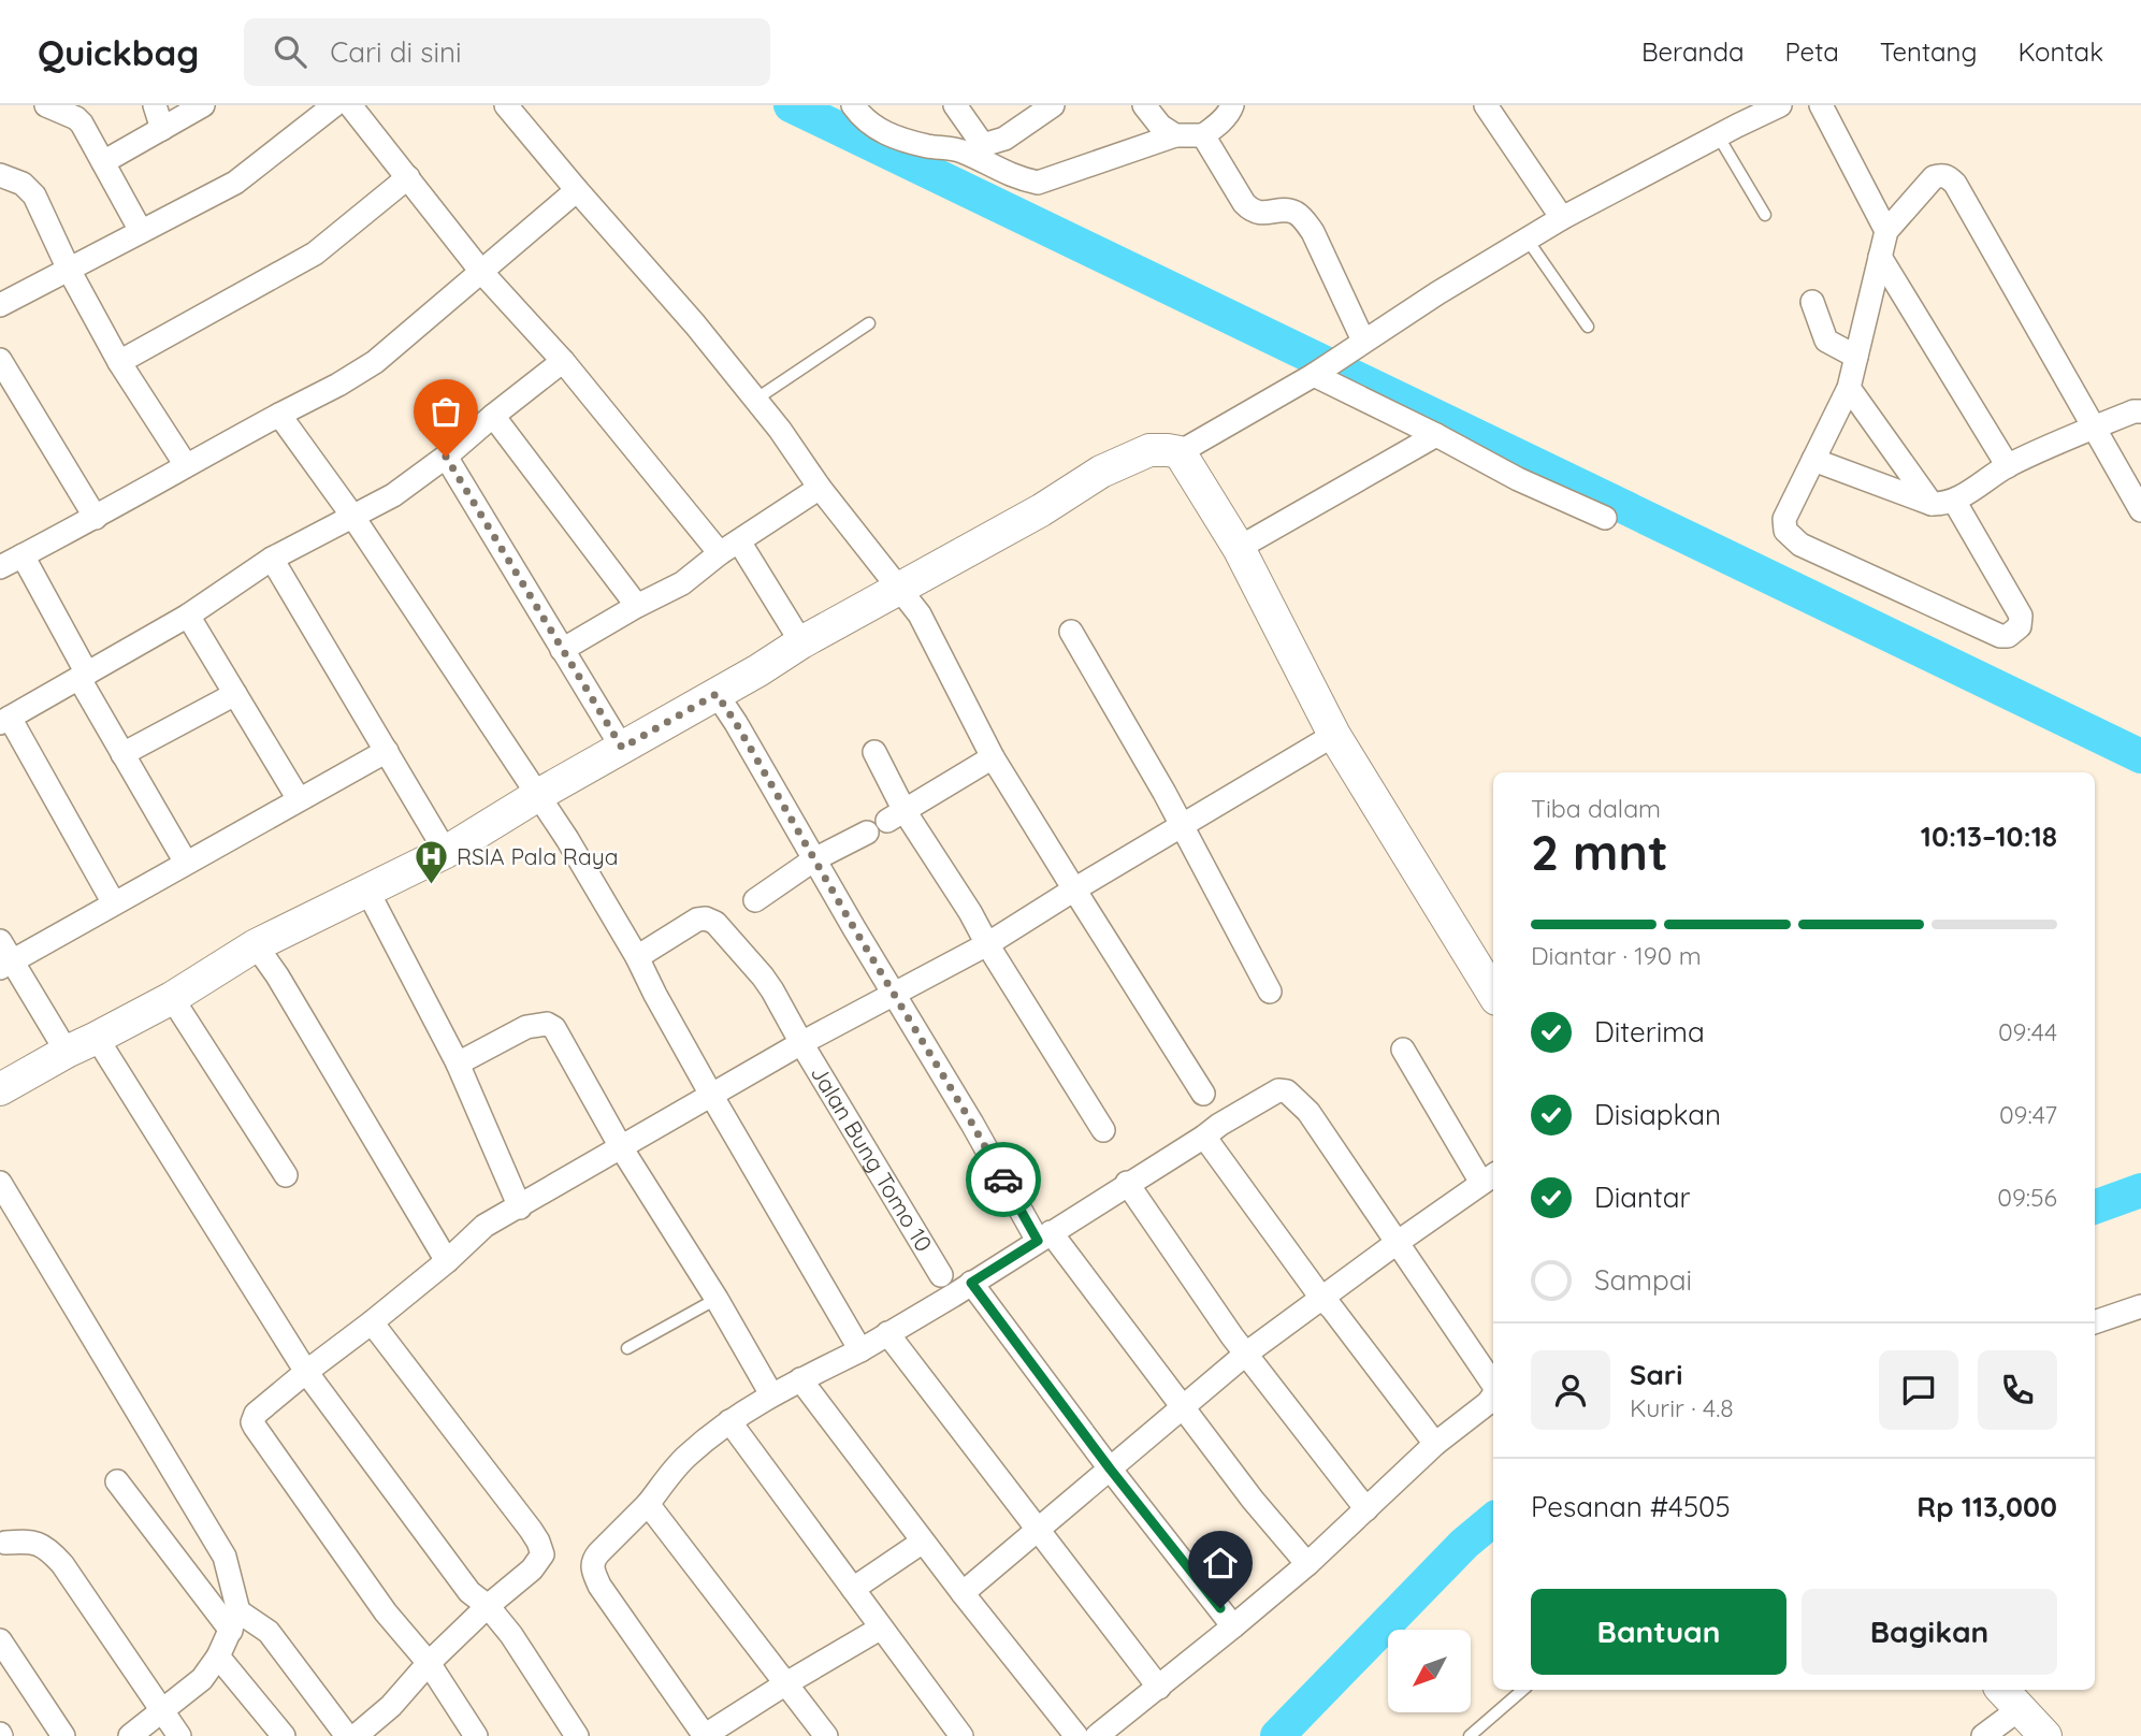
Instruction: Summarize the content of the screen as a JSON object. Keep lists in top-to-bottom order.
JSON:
{
  "streets": {
    "street": ["Jalan Bung Tomo 10"]
  },
  "places": {
    "hospital": ["RSIA Pala Raya"]
  },
  "north": "bottom left",
  "page": {
    "header": "Quickbag",
    "search": "Cari di sini",
    "nav": [
      "Beranda",
      "Peta",
      "Tentang",
      "Kontak"
    ],
    "heading": ["2 mnt", "Tiba dalam", "10:13–10:18"],
    "panel": [
      "Sari",
      "Kurir · 4.8",
      "Pesanan #4505",
      "Rp 113,000"
    ],
    "bar": "Diantar · 190 m",
    "list": [
      ["Diterima", "09:44"],
      ["Disiapkan", "09:47"],
      ["Diantar", "09:56"],
      "Sampai"
    ],
    "buttons": ["Bantuan", "Bagikan"]
  }
}
